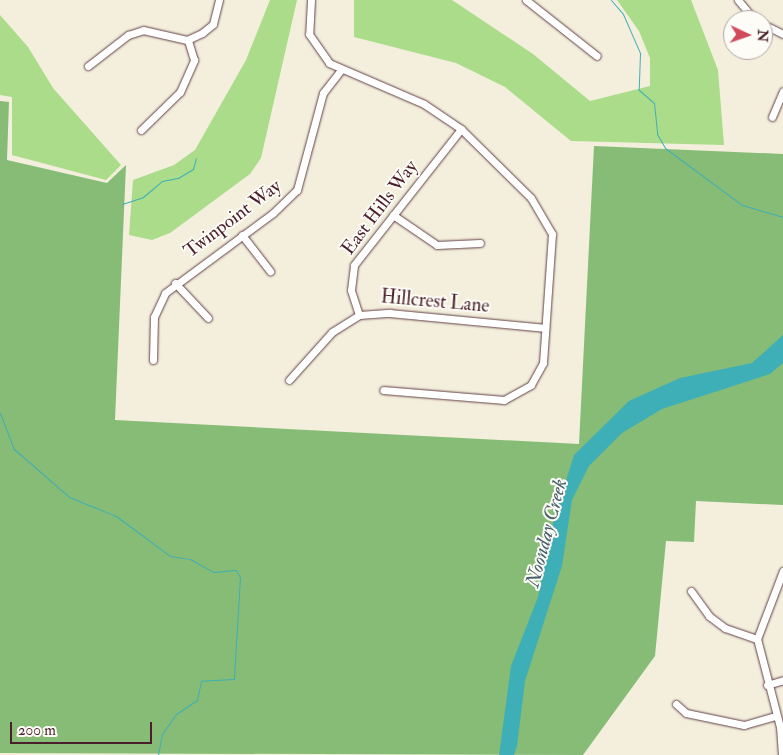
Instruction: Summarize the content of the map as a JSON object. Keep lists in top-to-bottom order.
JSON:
{
  "streets": {
    "street": ["East Hills Way", "Twinpoint Way", "Hillcrest Lane"]
  },
  "crossings": [
    ["East Hills Way", "Hillcrest Lane"]
  ],
  "water": ["Noonday Creek"],
  "scale_bar": "200 m",
  "north": "right"
}
